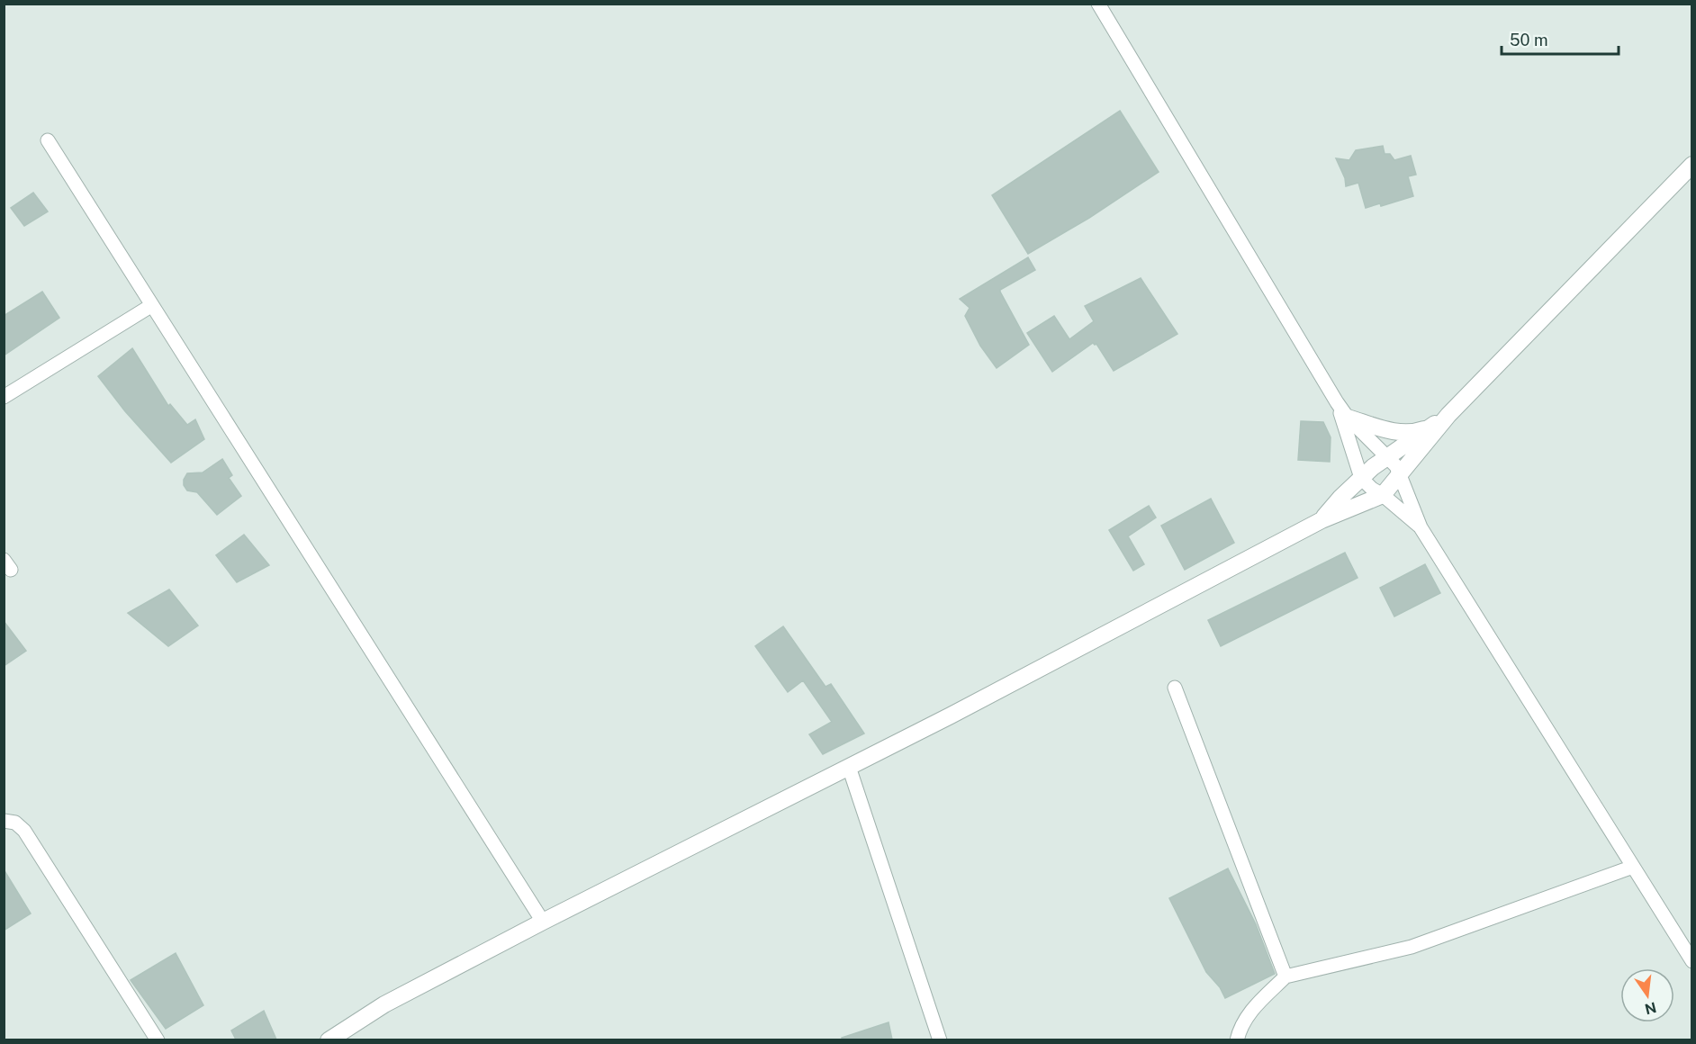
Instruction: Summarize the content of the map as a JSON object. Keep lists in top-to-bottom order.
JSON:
{
  "scale_bar": "50 m",
  "north": "bottom"
}
